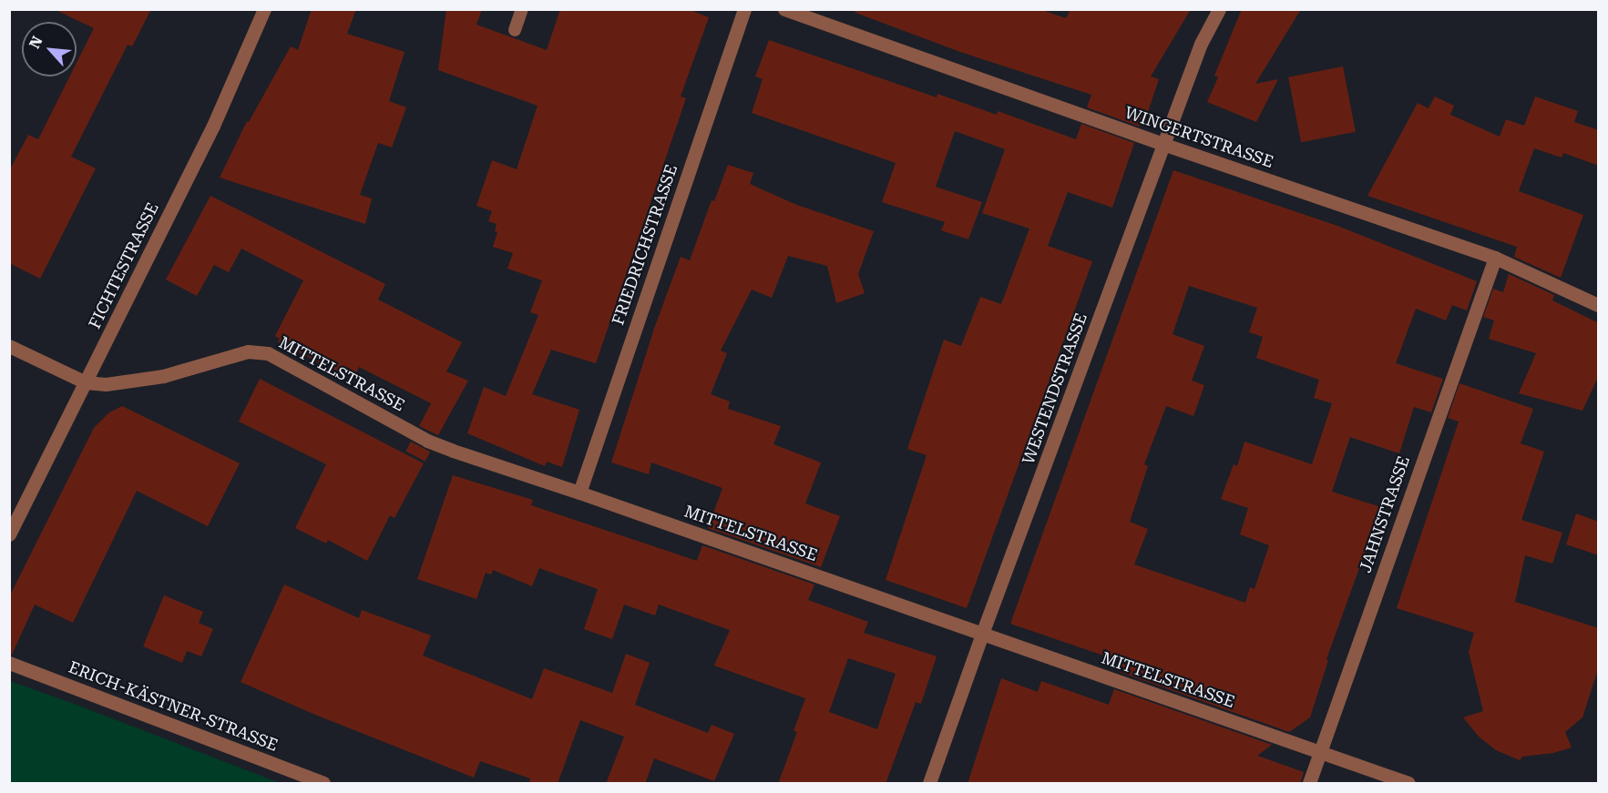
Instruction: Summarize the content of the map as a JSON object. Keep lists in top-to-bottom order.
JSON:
{
  "streets": {
    "street": [
      "WINGERTSTRASSE",
      "FRIEDRICHSTRASSE",
      "FICHTESTRASSE",
      "MITTELSTRASSE",
      "WESTENDSTRASSE",
      "JAHNSTRASSE",
      "ERICH-KÄSTNER-STRASSE"
    ]
  },
  "crossings": [
    ["WINGERTSTRASSE", "WESTENDSTRASSE"],
    ["WINGERTSTRASSE", "JAHNSTRASSE"],
    ["FRIEDRICHSTRASSE", "MITTELSTRASSE"],
    ["FICHTESTRASSE", "MITTELSTRASSE"],
    ["MITTELSTRASSE", "WESTENDSTRASSE"],
    ["MITTELSTRASSE", "JAHNSTRASSE"]
  ],
  "north": "top left"
}
